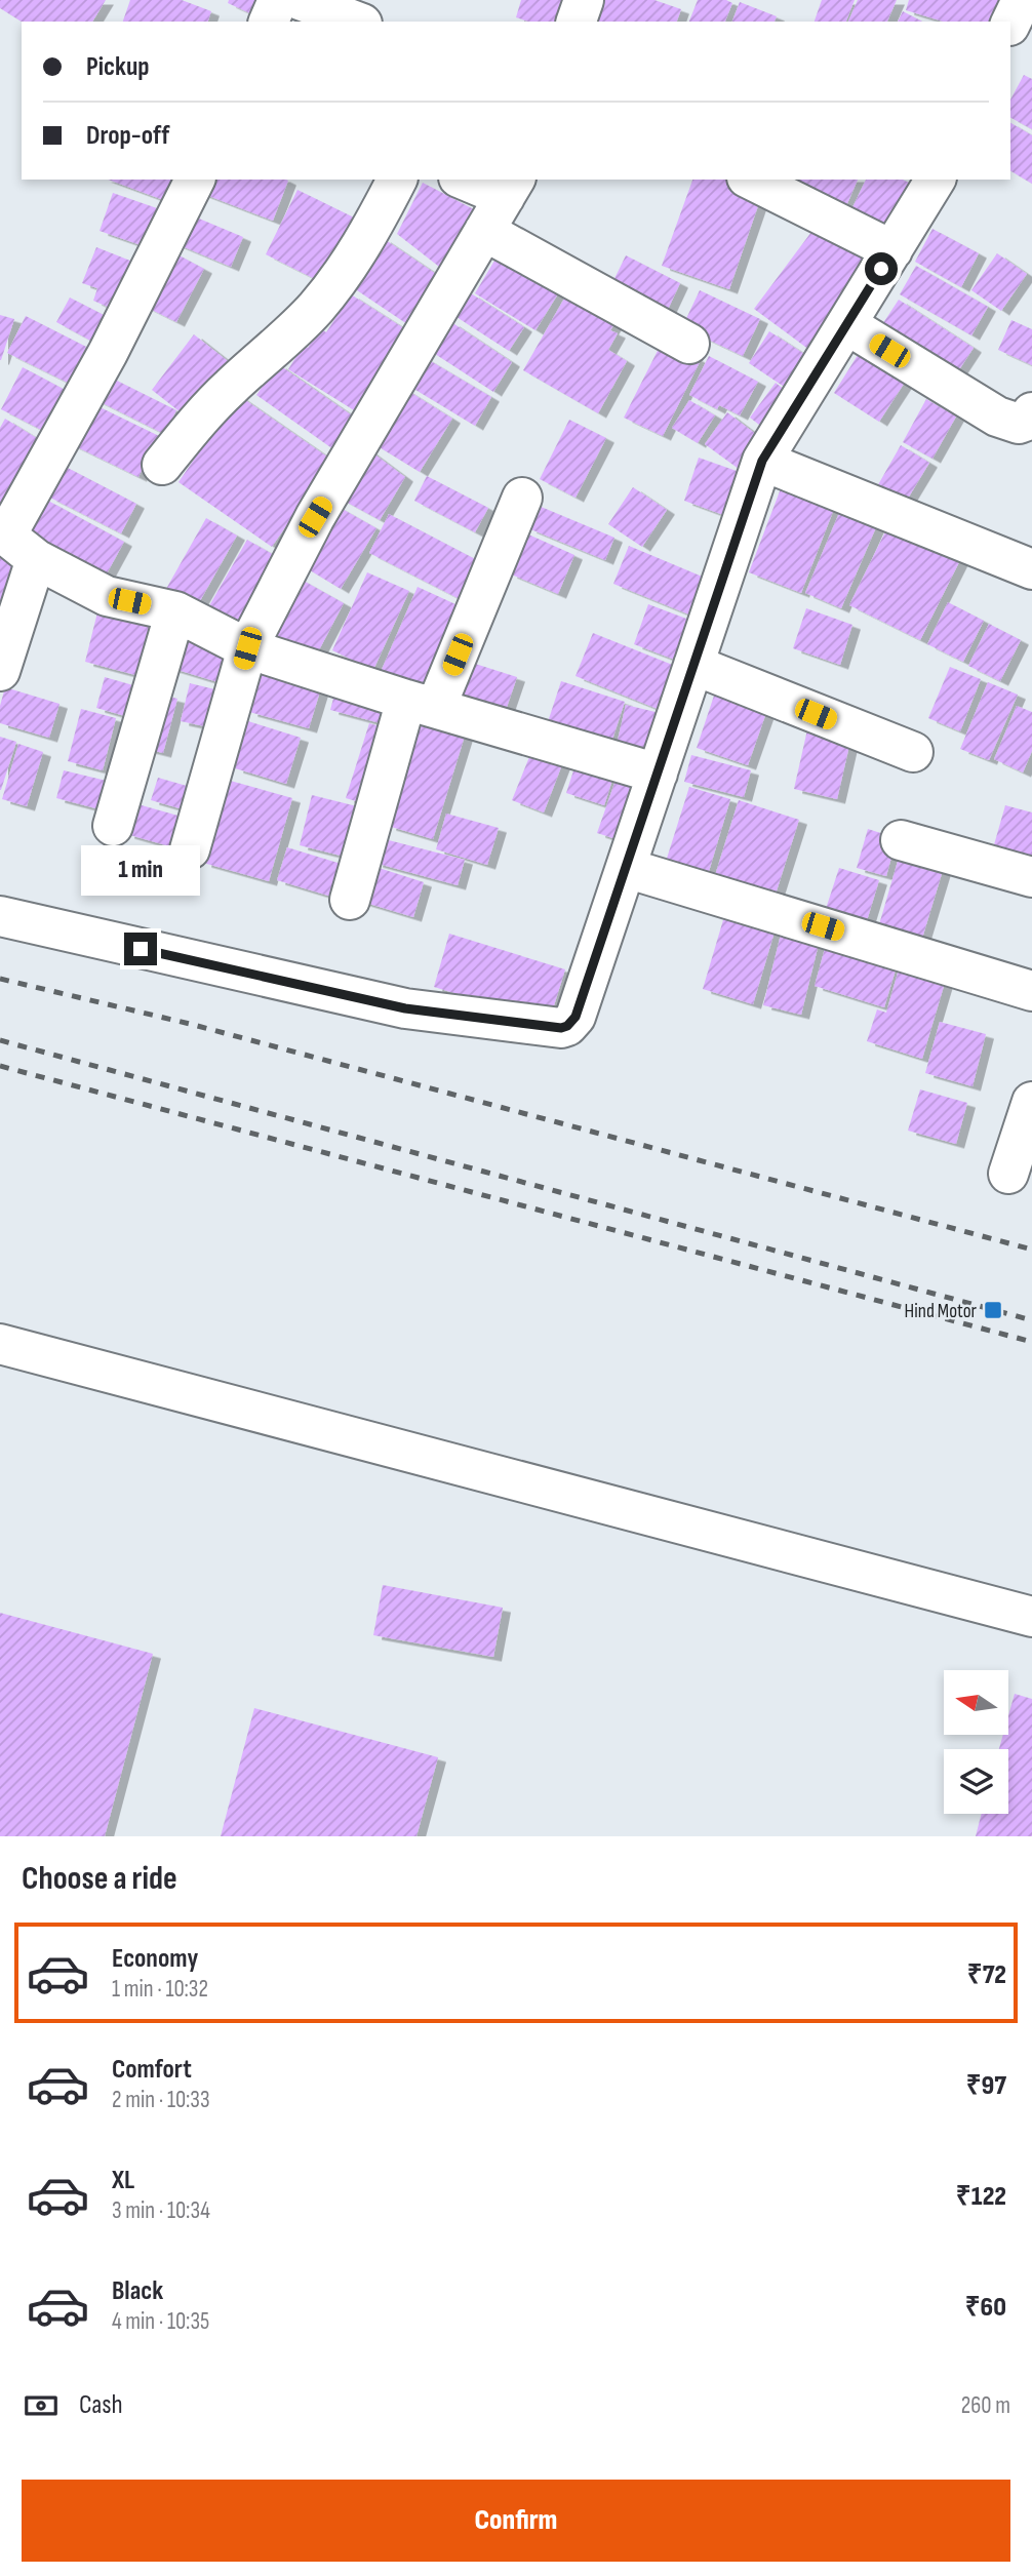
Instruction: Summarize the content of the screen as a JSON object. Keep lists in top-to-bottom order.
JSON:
{
  "places": {
    "transit": ["Hind Motor"]
  },
  "north": "left",
  "page": {
    "banner": ["Pickup", "Drop-off"],
    "bubble": "1 min",
    "heading": "Choose a ride",
    "list": [
      {
        "name": "Economy",
        "note": "1 min · 10:32",
        "value": "₹72"
      },
      {
        "name": "Comfort",
        "note": "2 min · 10:33",
        "value": "₹97"
      },
      {
        "name": "XL",
        "note": "3 min · 10:34",
        "value": "₹122"
      },
      {
        "name": "Black",
        "note": "4 min · 10:35",
        "value": "₹60"
      }
    ],
    "pay": ["Cash", "260 m"],
    "buttons": "Confirm"
  }
}
